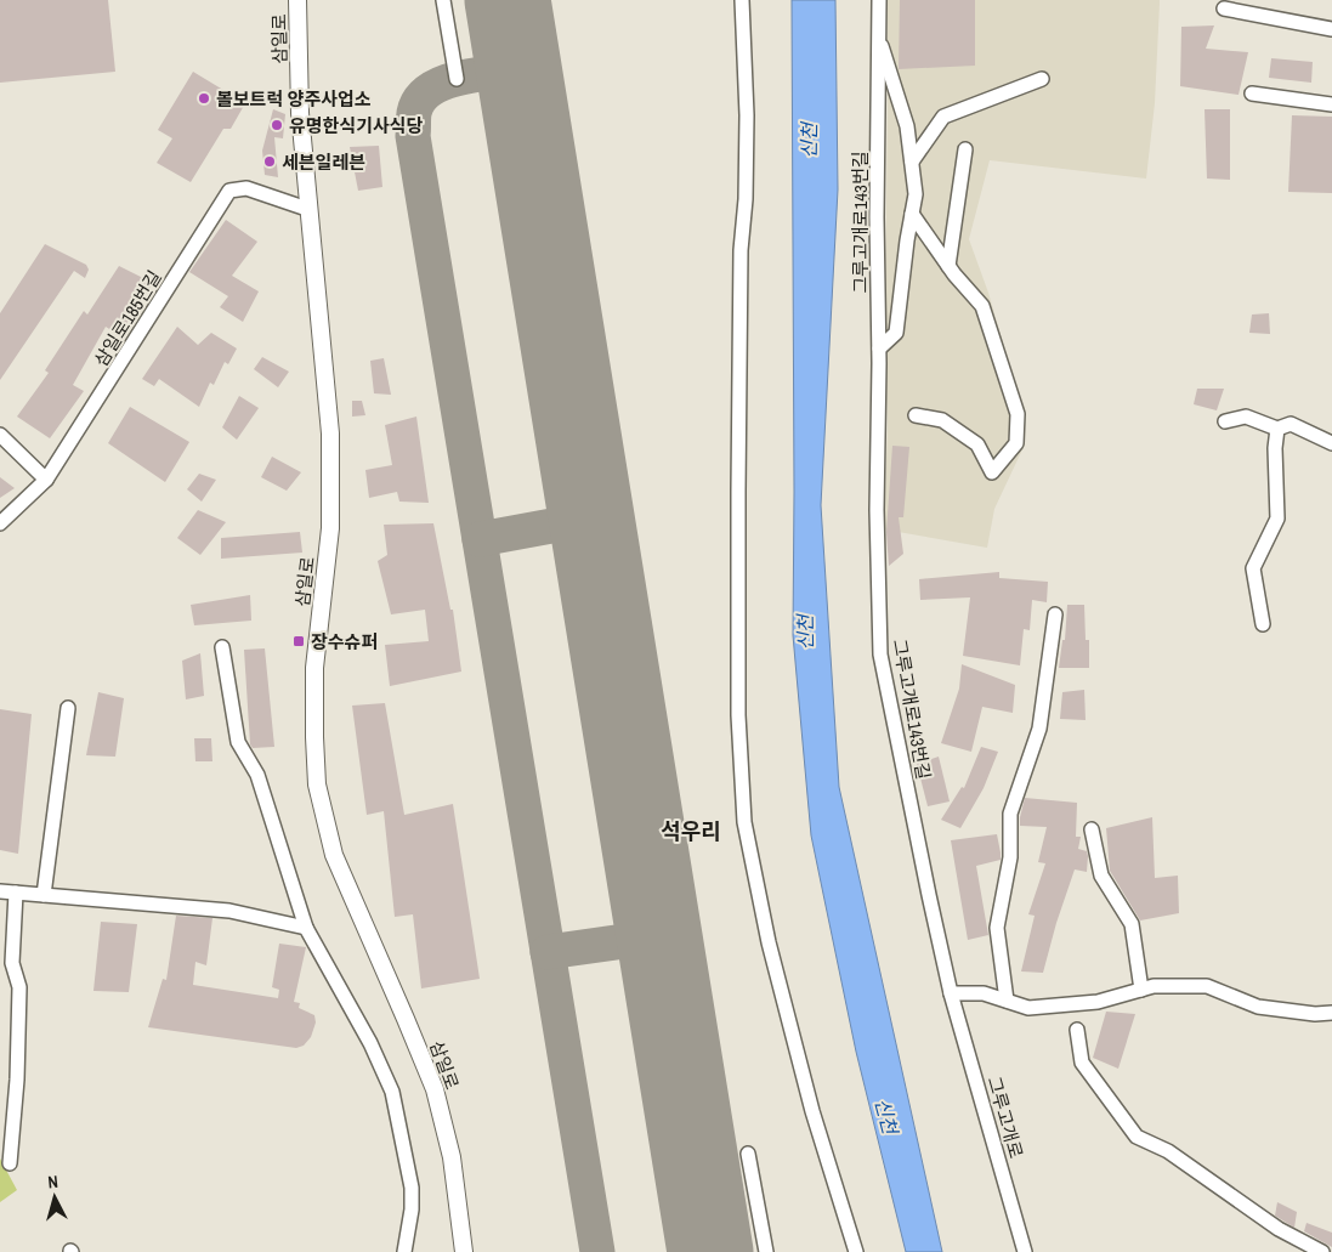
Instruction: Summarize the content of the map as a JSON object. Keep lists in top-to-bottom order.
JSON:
{
  "streets": {
    "main road": ["삼일로"],
    "street": ["그루고개로143번길", "삼일로185번길", "그루고개로"]
  },
  "crossings": [
    ["삼일로", "삼일로185번길"],
    ["그루고개로143번길", "그루고개로"]
  ],
  "districts": ["석우리"],
  "water": ["신천"],
  "places": {
    "other": ["볼보트럭 양주사업소", "유명한식기사식당", "세븐일레븐"],
    "transit": ["장수슈퍼"]
  },
  "north": "top"
}
